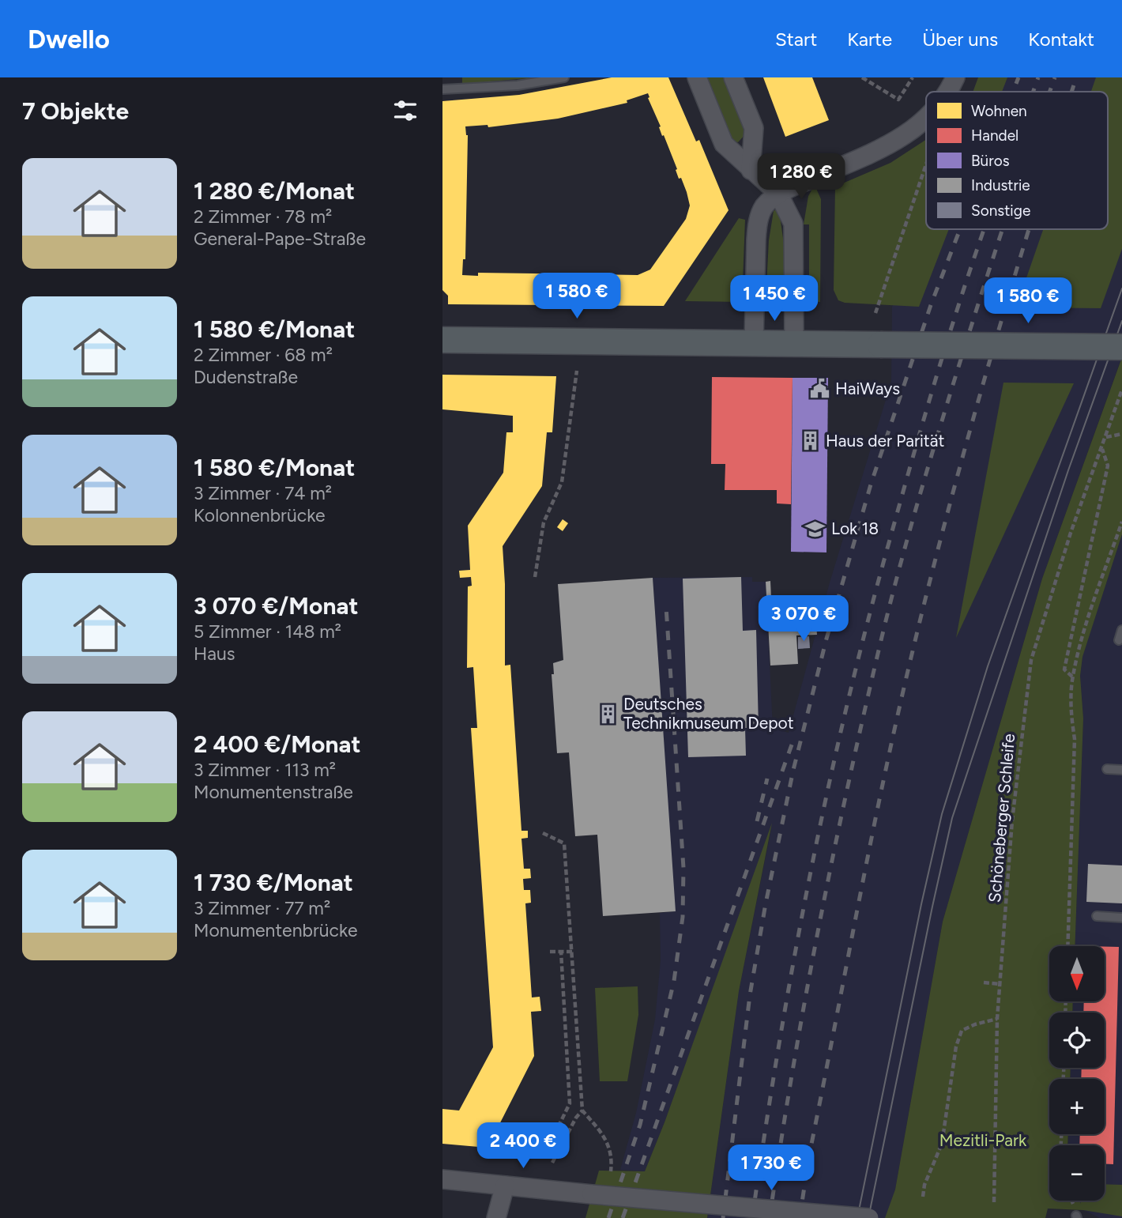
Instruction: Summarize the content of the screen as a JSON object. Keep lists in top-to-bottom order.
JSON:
{
  "streets": {
    "path": ["Schöneberger Schleife"]
  },
  "parks": ["Mezitli-Park"],
  "places": {
    "public building": ["HaiWays"],
    "building": ["Haus der Parität", "Deutsches Technikmuseum Depot"],
    "school or university": ["Lok 18"]
  },
  "legend": [
    "Wohnen",
    "Handel",
    "Büros",
    "Industrie",
    "Sonstige"
  ],
  "north": "bottom",
  "page": {
    "header": "Dwello",
    "nav": [
      "Start",
      "Karte",
      "Über uns",
      "Kontakt"
    ],
    "heading": "7 Objekte",
    "list": [
      {
        "name": "1 280 €/Monat",
        "note": "2 Zimmer · 78 m² · General-Pape-Straße"
      },
      {
        "name": "1 580 €/Monat",
        "note": "2 Zimmer · 68 m² · Dudenstraße"
      },
      {
        "name": "1 580 €/Monat",
        "note": "3 Zimmer · 74 m² · Kolonnenbrücke"
      },
      {
        "name": "3 070 €/Monat",
        "note": "5 Zimmer · 148 m² · Haus"
      },
      {
        "name": "2 400 €/Monat",
        "note": "3 Zimmer · 113 m² · Monumentenstraße"
      },
      {
        "name": "1 730 €/Monat",
        "note": "3 Zimmer · 77 m² · Monumentenbrücke"
      }
    ],
    "price": [
      "1 280 €",
      "1 580 €",
      "1 450 €",
      "1 580 €",
      "3 070 €",
      "2 400 €",
      "1 730 €"
    ],
    "map_buttons": ["+", "−"]
  }
}
